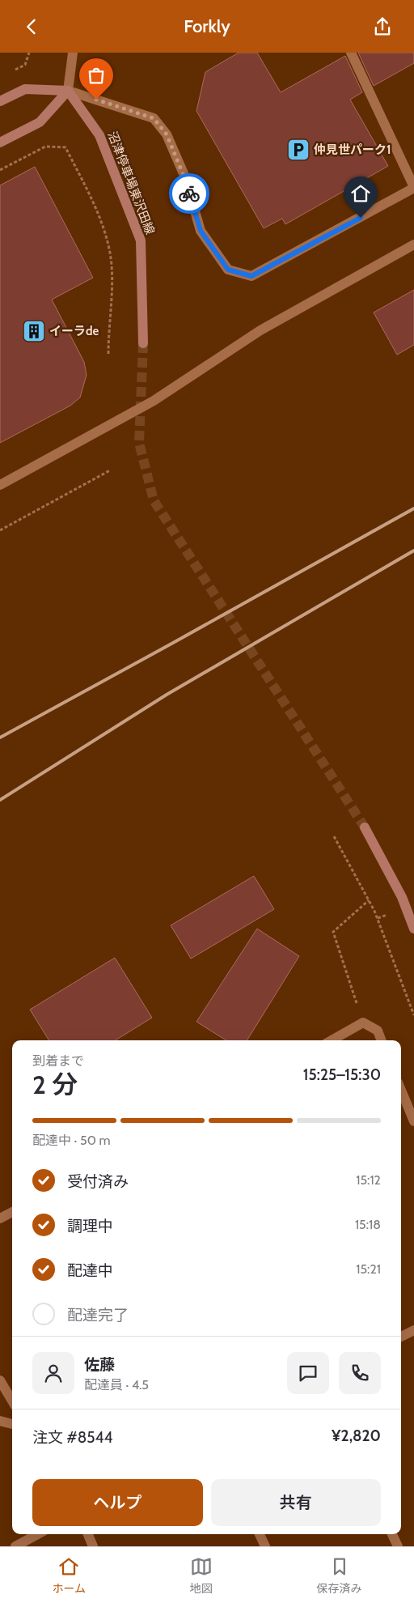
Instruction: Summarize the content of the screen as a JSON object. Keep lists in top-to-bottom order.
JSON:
{
  "streets": {
    "main road": ["沼津停車場東沢田線"]
  },
  "places": {
    "parking": ["仲見世パーク1"],
    "building": ["イーラde"]
  },
  "page": {
    "header": "Forkly",
    "heading": ["2 分", "到着まで", "15:25–15:30"],
    "panel": [
      "佐藤",
      "配達員 · 4.5",
      "注文 #8544",
      "¥2,820"
    ],
    "bar": "配達中 · 50 m",
    "list": [
      ["受付済み", "15:12"],
      ["調理中", "15:18"],
      ["配達中", "15:21"],
      "配達完了"
    ],
    "buttons": ["ヘルプ", "共有"],
    "tabs": ["ホーム", "地図", "保存済み"]
  }
}
